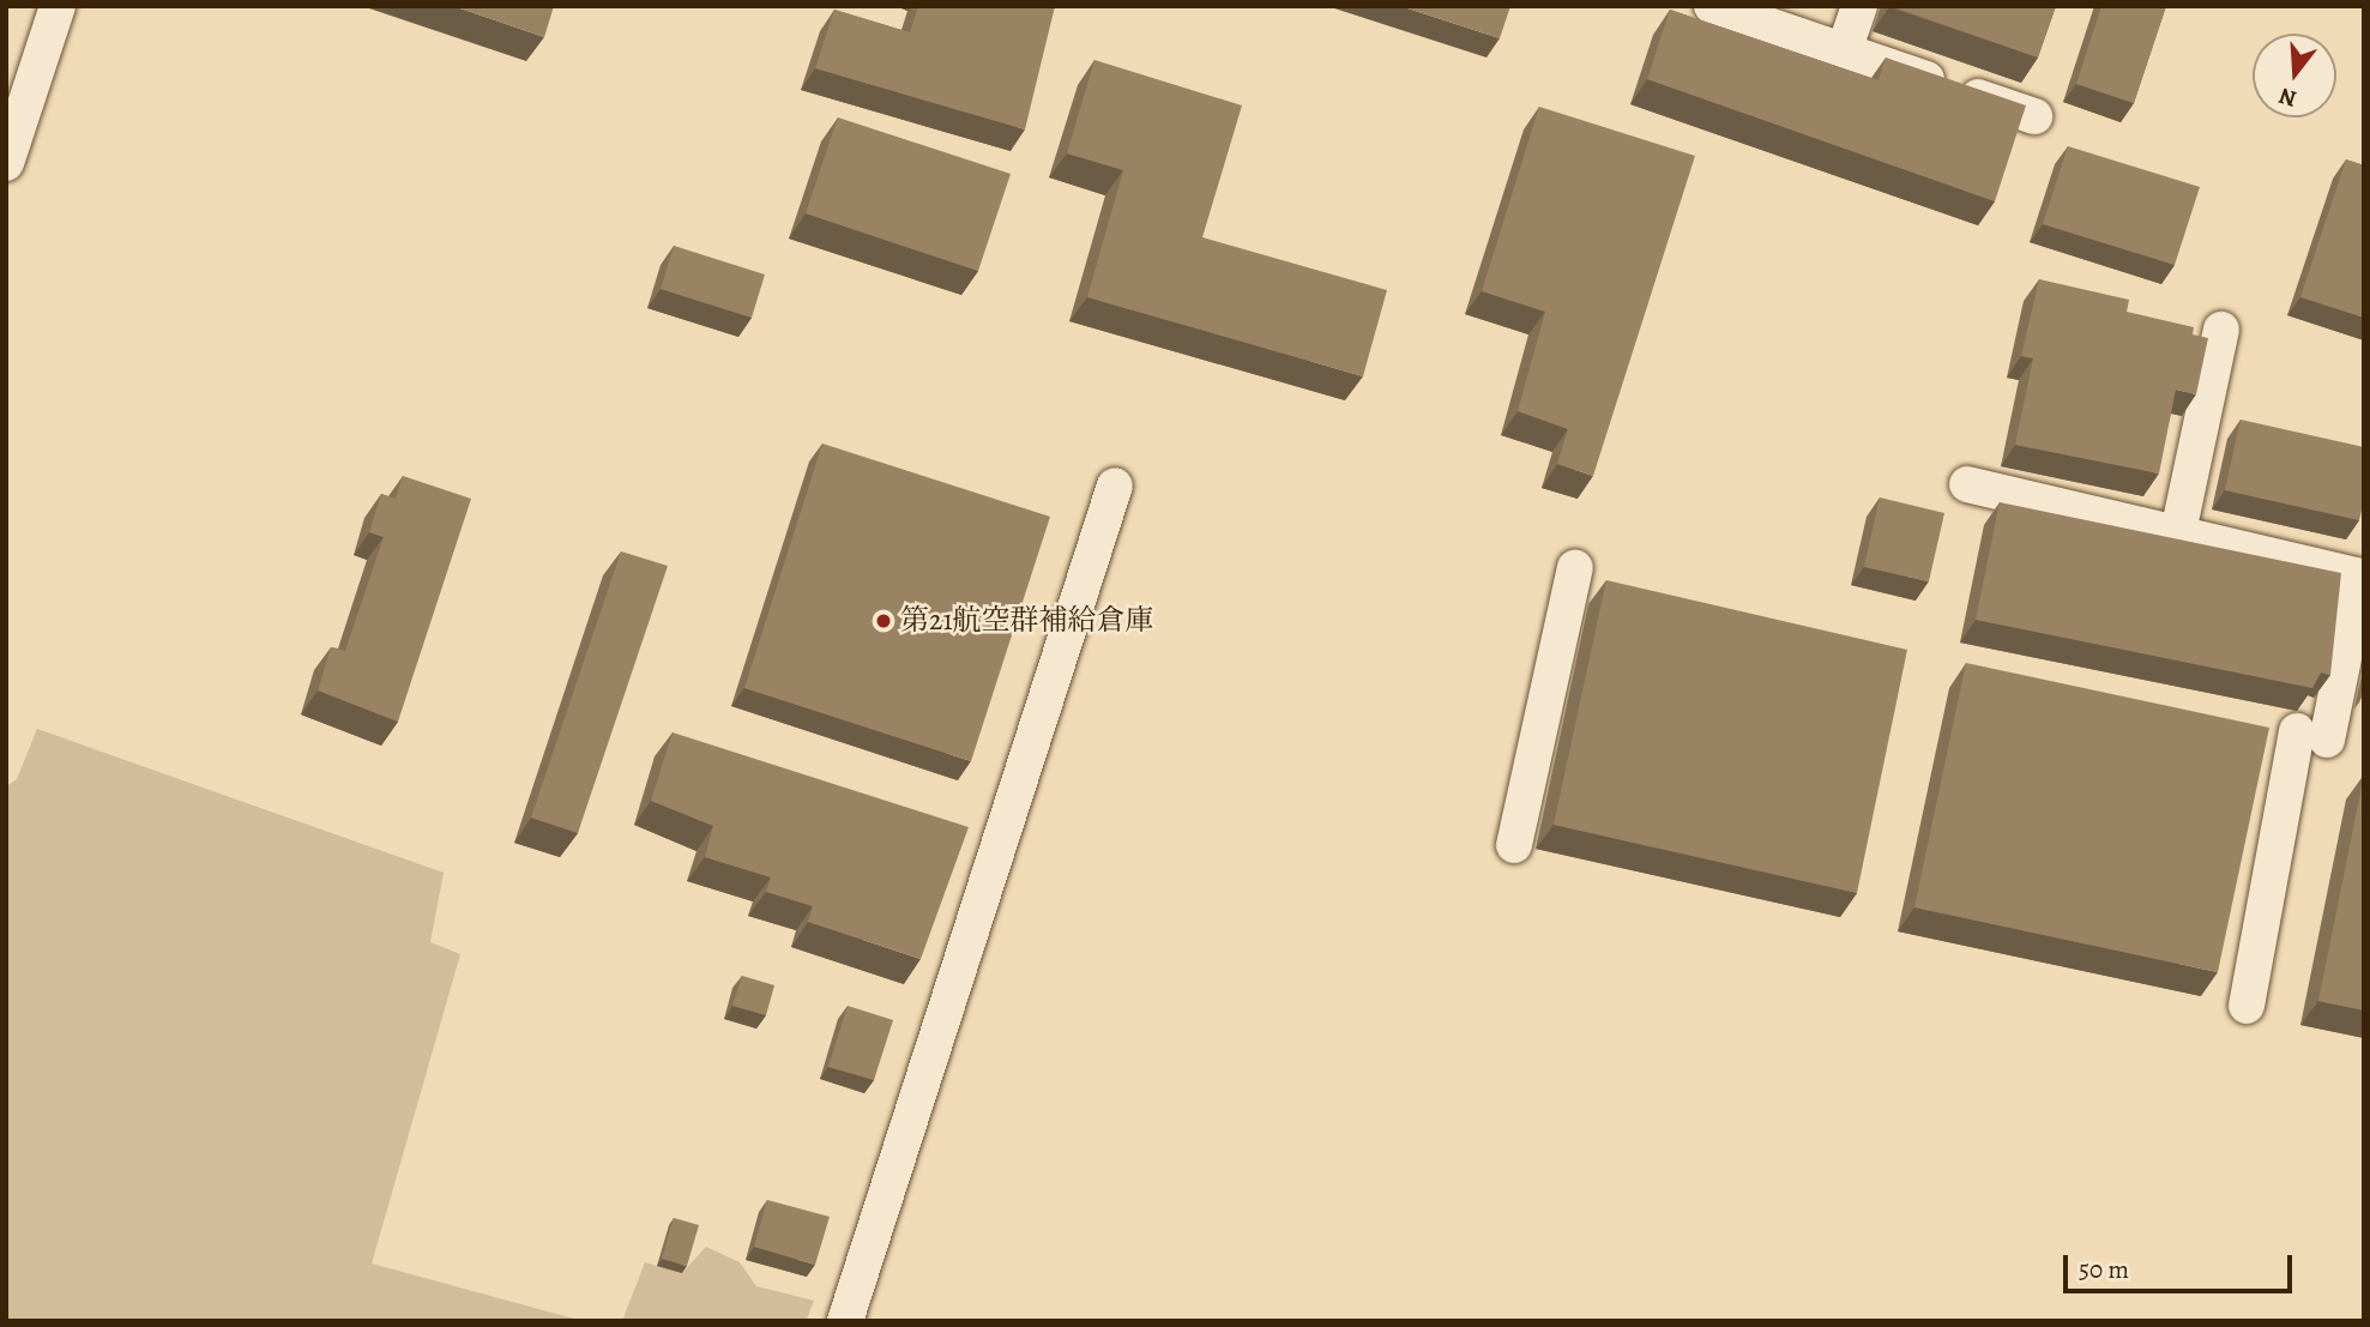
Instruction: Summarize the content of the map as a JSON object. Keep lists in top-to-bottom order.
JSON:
{
  "places": ["第21航空群補給倉庫"],
  "scale_bar": "50 m",
  "north": "bottom"
}
